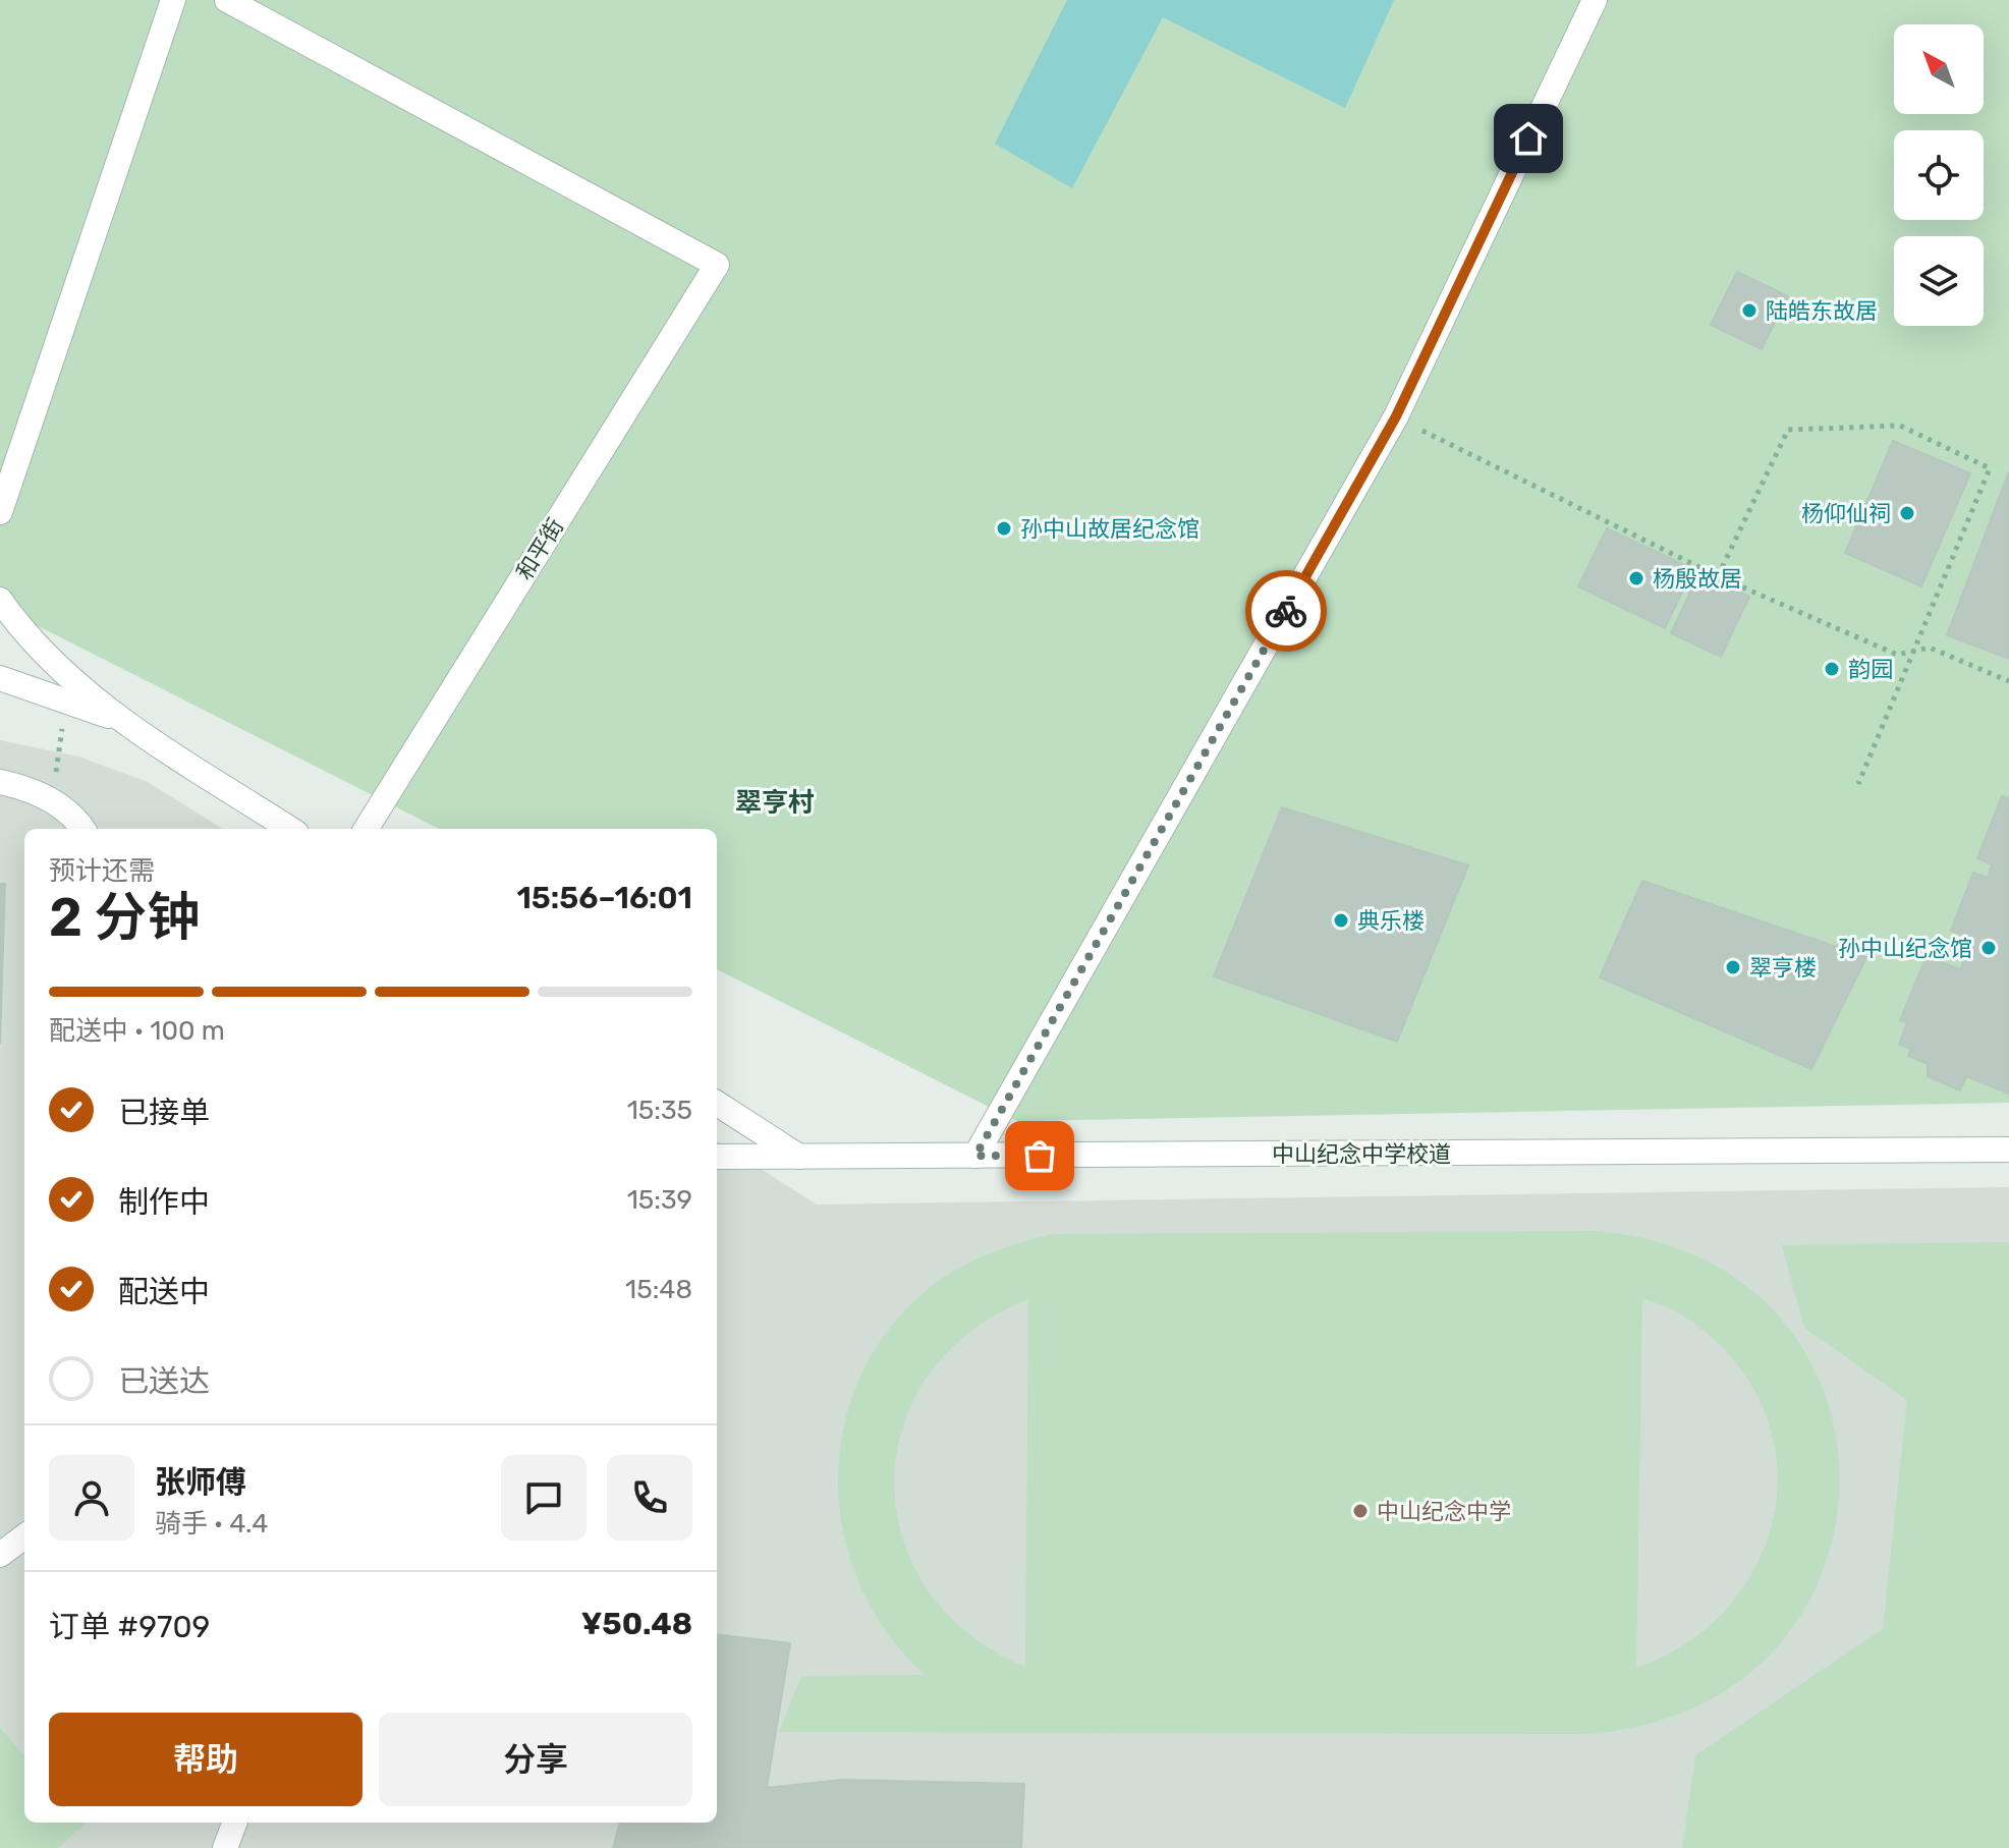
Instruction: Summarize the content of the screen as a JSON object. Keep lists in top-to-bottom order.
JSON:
{
  "streets": {
    "street": ["和平街", "中山纪念中学校道"]
  },
  "districts": ["翠亨村"],
  "places": [
    "陆皓东故居",
    "杨仰仙祠",
    "孙中山故居纪念馆",
    "杨殷故居",
    "韵园",
    "典乐楼",
    "孙中山纪念馆",
    "翠亨楼",
    "中山纪念中学"
  ],
  "north": "top left",
  "page": {
    "heading": ["2 分钟", "预计还需", "15:56–16:01"],
    "panel": [
      "张师傅",
      "骑手 · 4.4",
      "订单 #9709",
      "¥50.48"
    ],
    "bar": "配送中 · 100 m",
    "list": [
      ["已接单", "15:35"],
      ["制作中", "15:39"],
      ["配送中", "15:48"],
      "已送达"
    ],
    "buttons": ["帮助", "分享"]
  }
}
